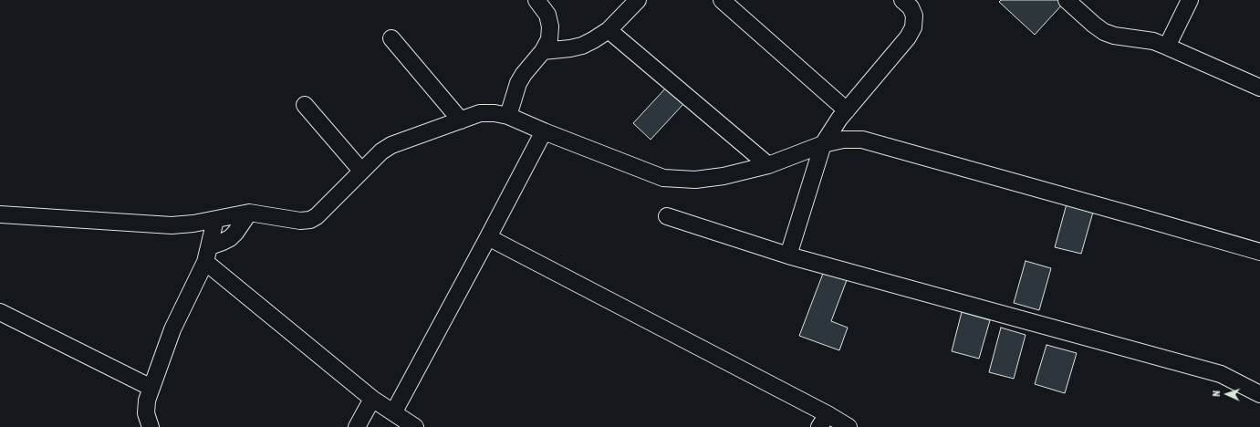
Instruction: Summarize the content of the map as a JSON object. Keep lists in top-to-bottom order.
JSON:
{
  "north": "left"
}
